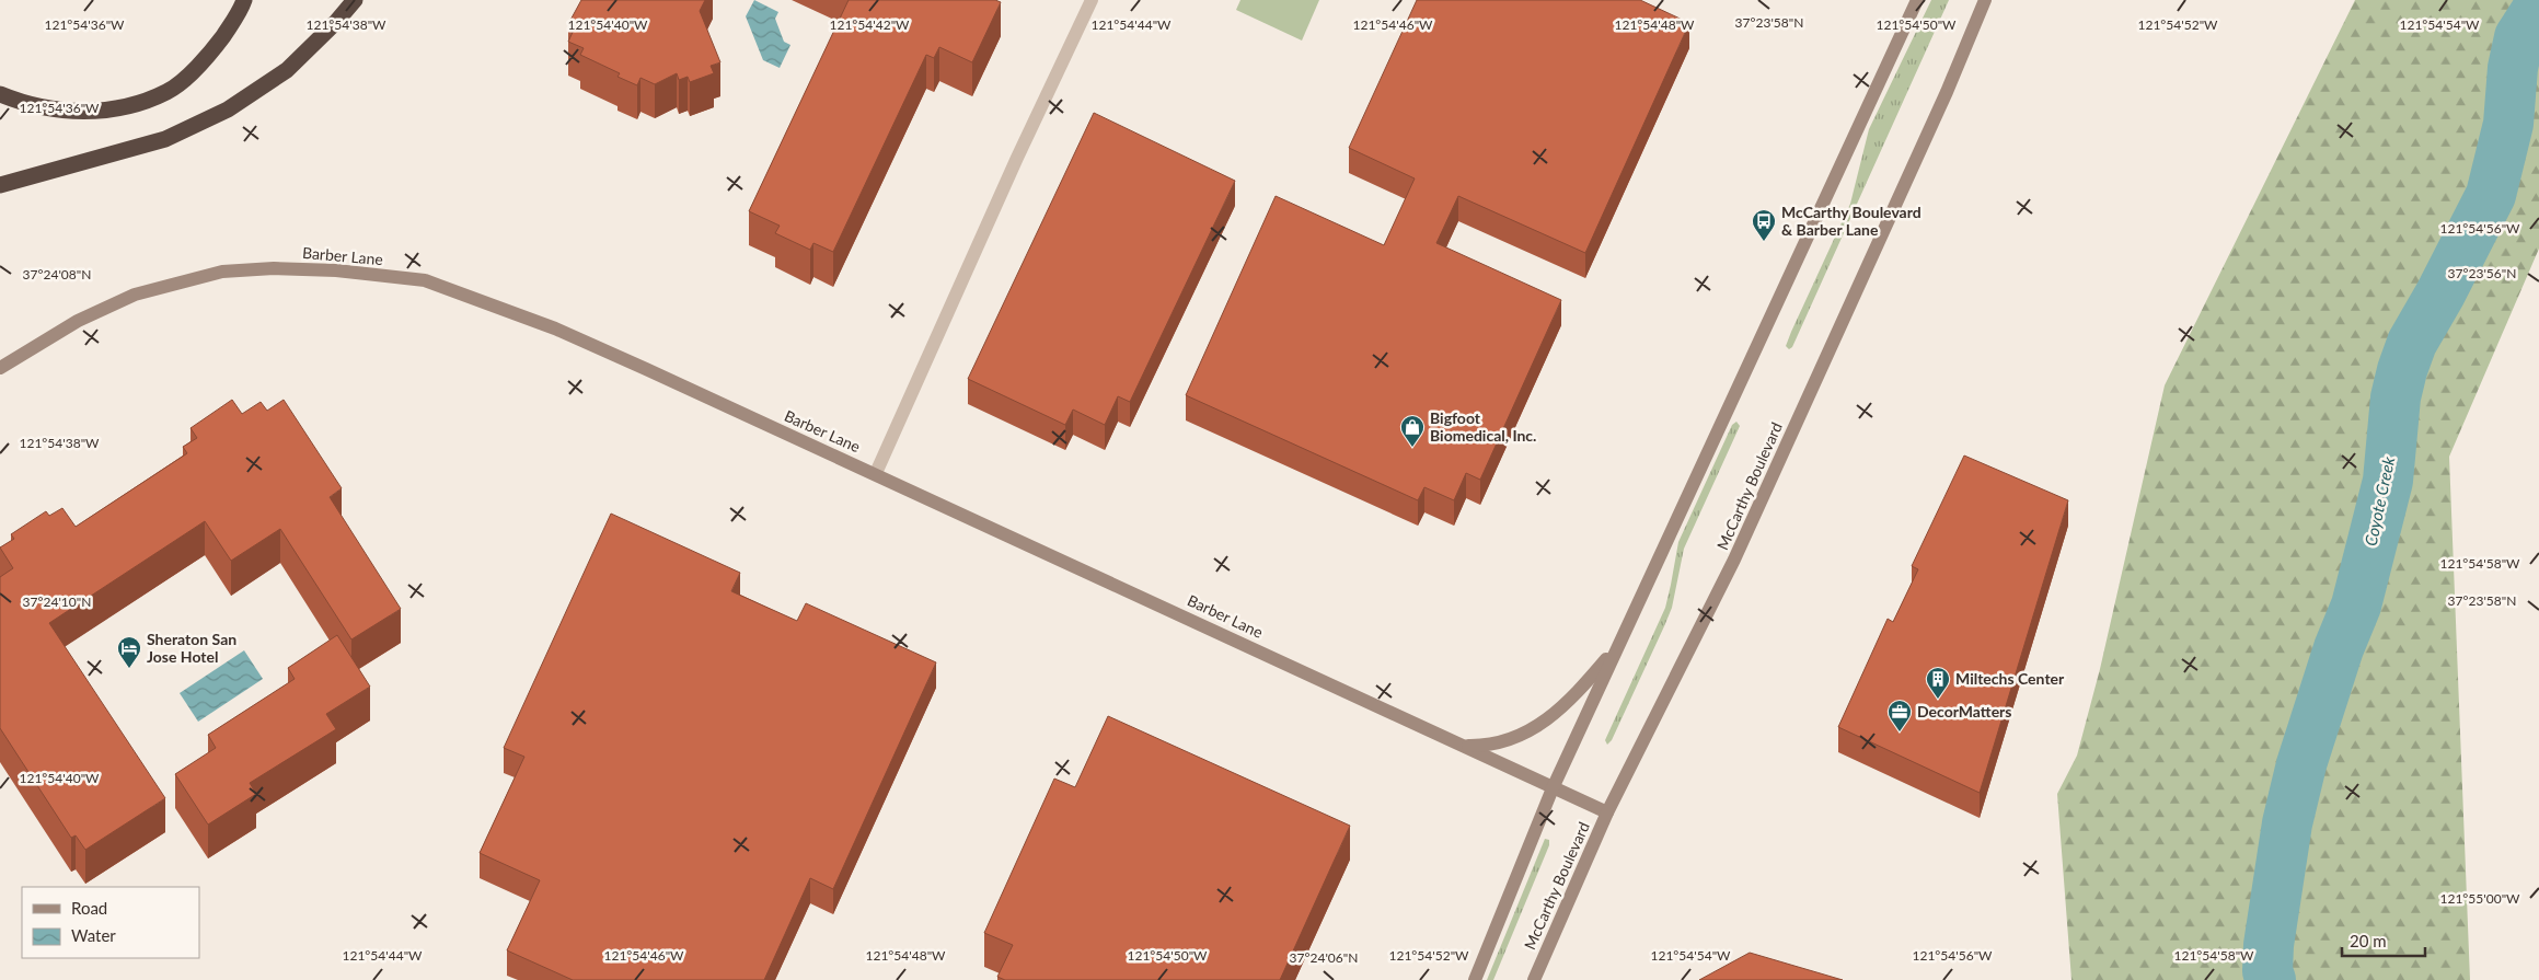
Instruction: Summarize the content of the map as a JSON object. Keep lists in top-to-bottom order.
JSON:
{
  "streets": {
    "main road": ["Barber Lane", "McCarthy Boulevard"]
  },
  "crossings": [
    ["Barber Lane", "McCarthy Boulevard"]
  ],
  "water": ["Coyote Creek"],
  "places": {
    "bus stop": ["McCarthy Boulevard & Barber Lane"],
    "shop": ["Bigfoot Biomedical, Inc."],
    "hotel": ["Sheraton San Jose Hotel"],
    "building": ["Miltechs Center"],
    "office": ["DecorMatters"]
  },
  "legend": ["Road", "Water"],
  "scale_bar": "20 m",
  "coordinates": [
    "37°23'58\"N",
    "121°54'36\"W",
    "121°54'44\"W",
    "121°54'38\"W",
    "121°54'40\"W",
    "121°54'42\"W",
    "121°54'46\"W",
    "121°54'48\"W",
    "121°54'50\"W",
    "121°54'52\"W",
    "121°54'54\"W",
    "121°54'56\"W",
    "37°23'56\"N",
    "37°24'08\"N",
    "121°54'58\"W",
    "37°24'10\"N",
    "121°55'00\"W",
    "37°24'06\"N"
  ]
}
